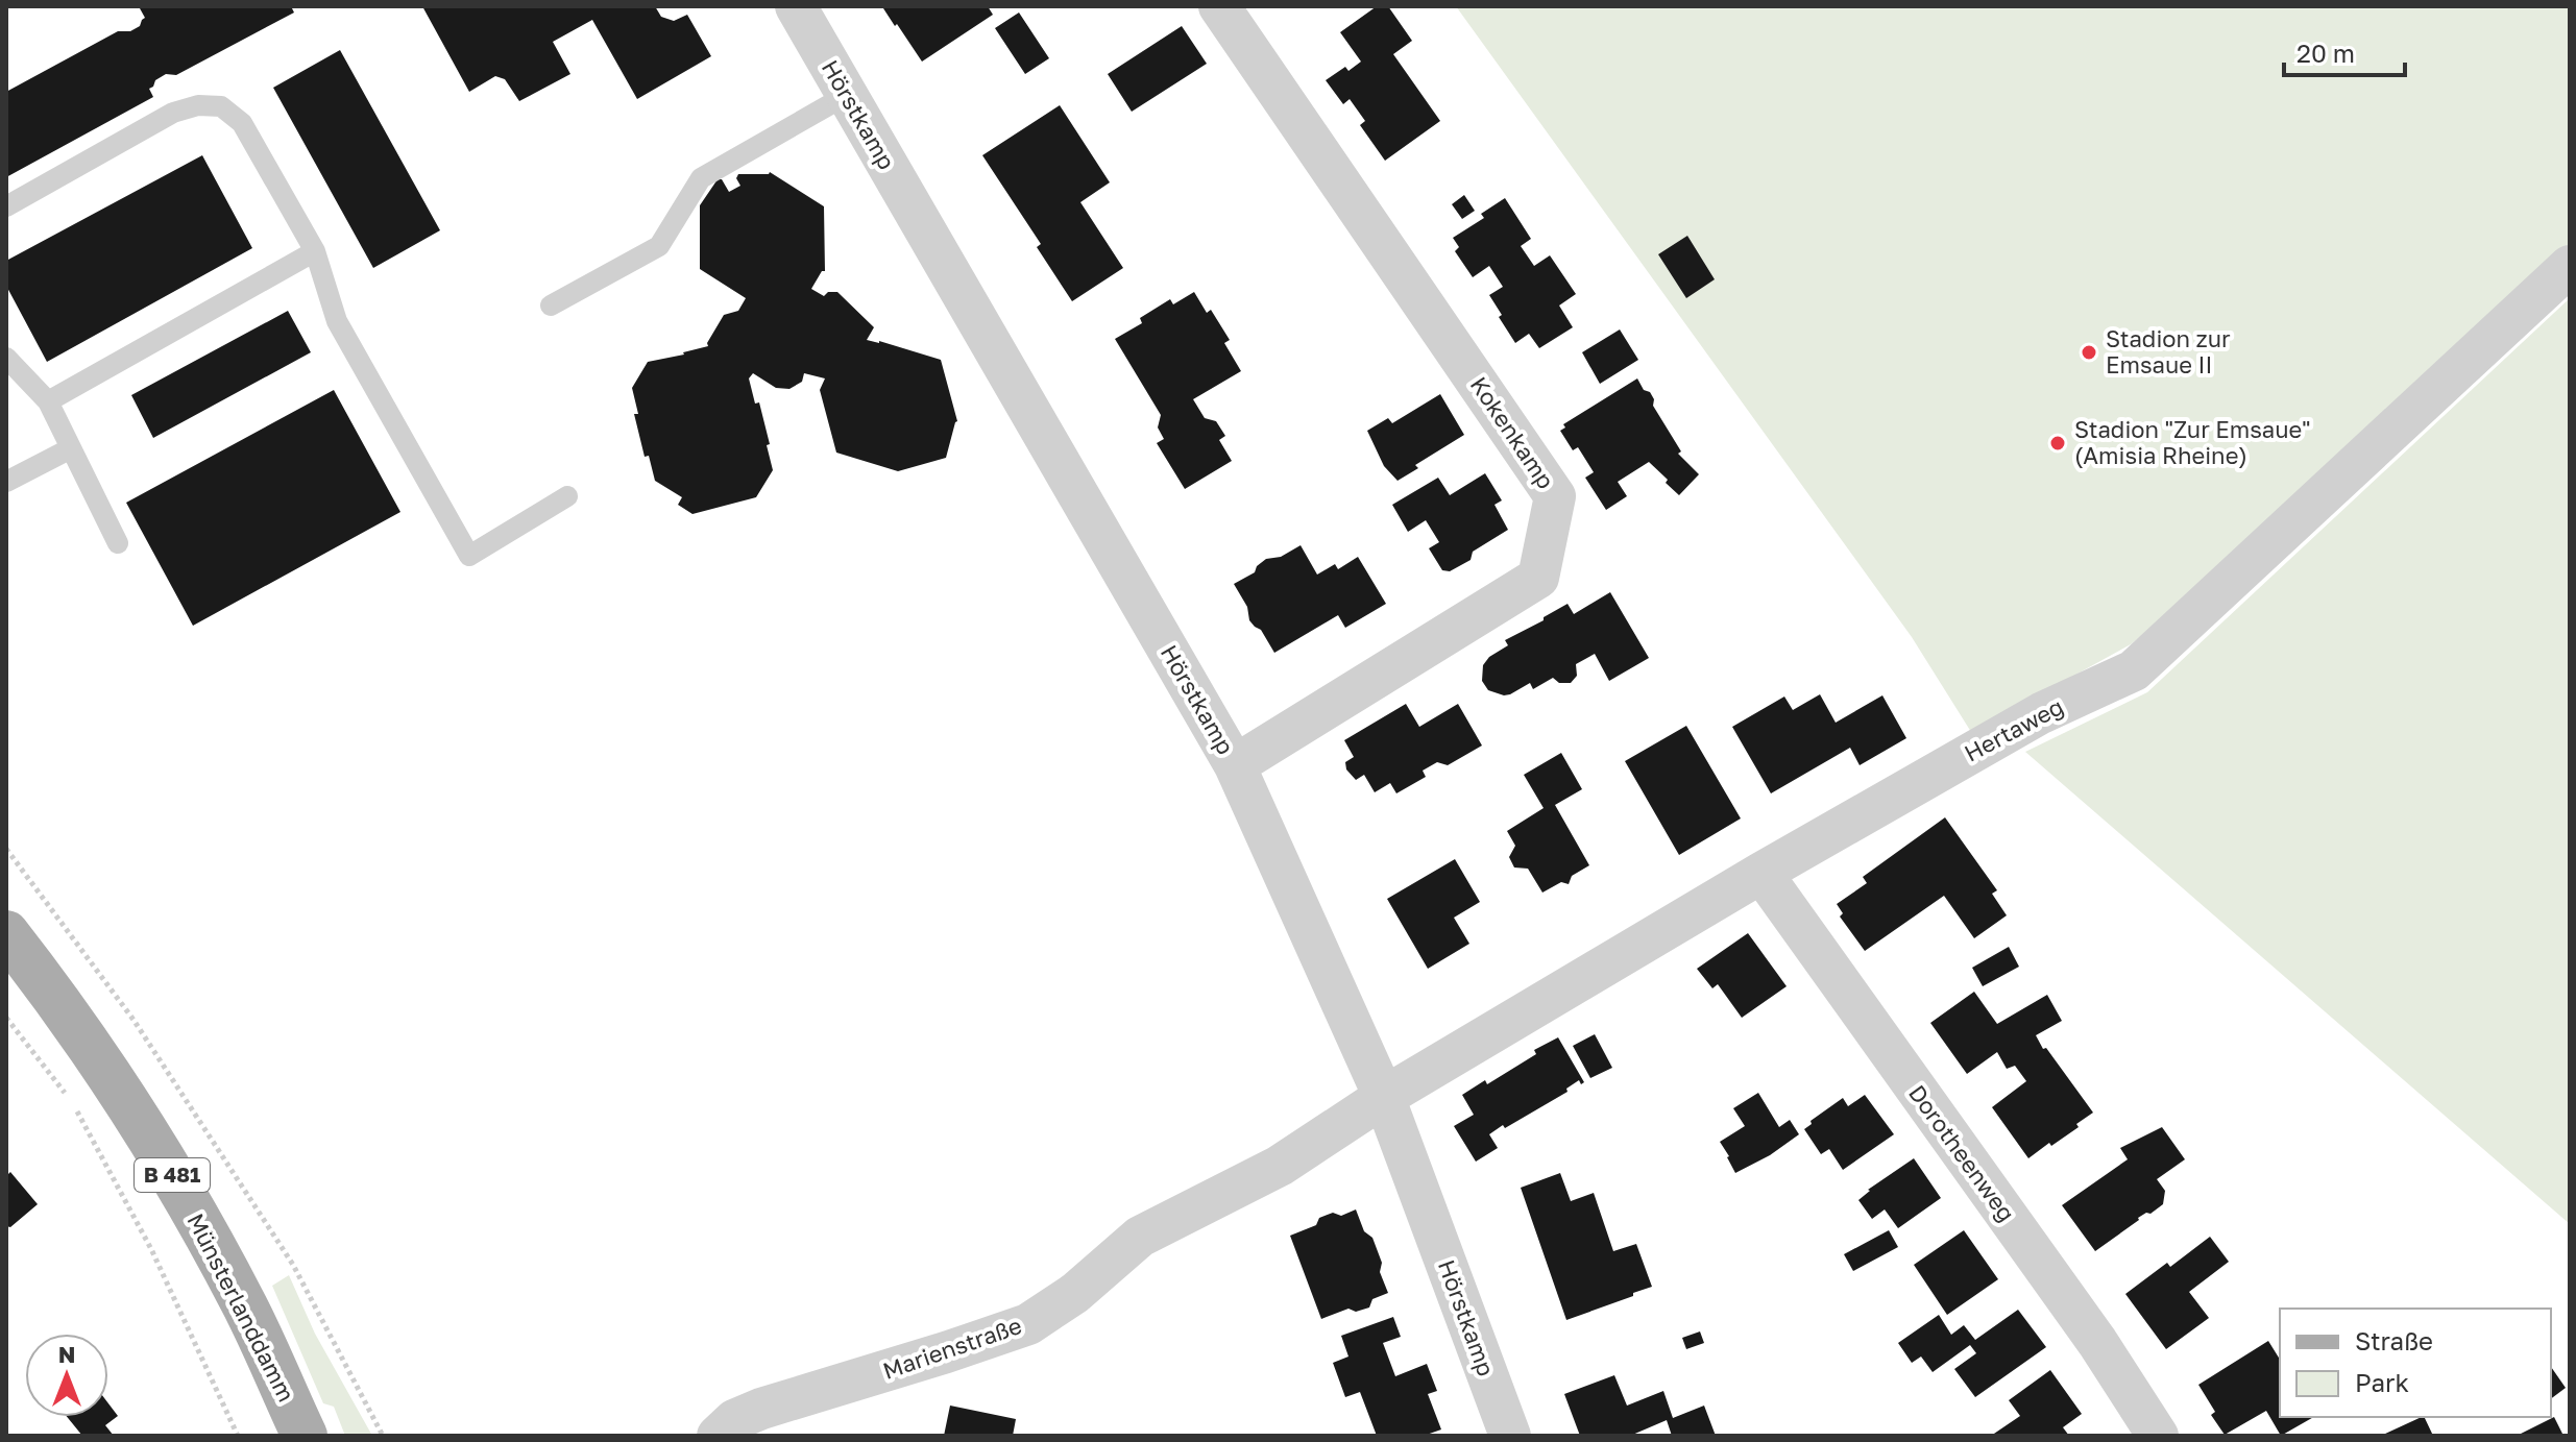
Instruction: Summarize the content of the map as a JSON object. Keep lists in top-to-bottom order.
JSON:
{
  "streets": {
    "main road": ["B 481", "Münsterlanddamm"],
    "street": [
      "Hörstkamp",
      "Kokenkamp",
      "Hertaweg",
      "Dorotheenweg",
      "Marienstraße"
    ]
  },
  "crossings": [
    ["Hörstkamp", "Kokenkamp"],
    ["Hörstkamp", "Hertaweg"],
    ["Hörstkamp", "Marienstraße"],
    ["Hertaweg", "Dorotheenweg"],
    ["Hertaweg", "Marienstraße"]
  ],
  "places": ["Stadion zur Emsaue II", "Stadion \"Zur Emsaue\" (Amisia Rheine)"],
  "legend": ["Straße", "Park"],
  "scale_bar": "20 m",
  "north": "top"
}
